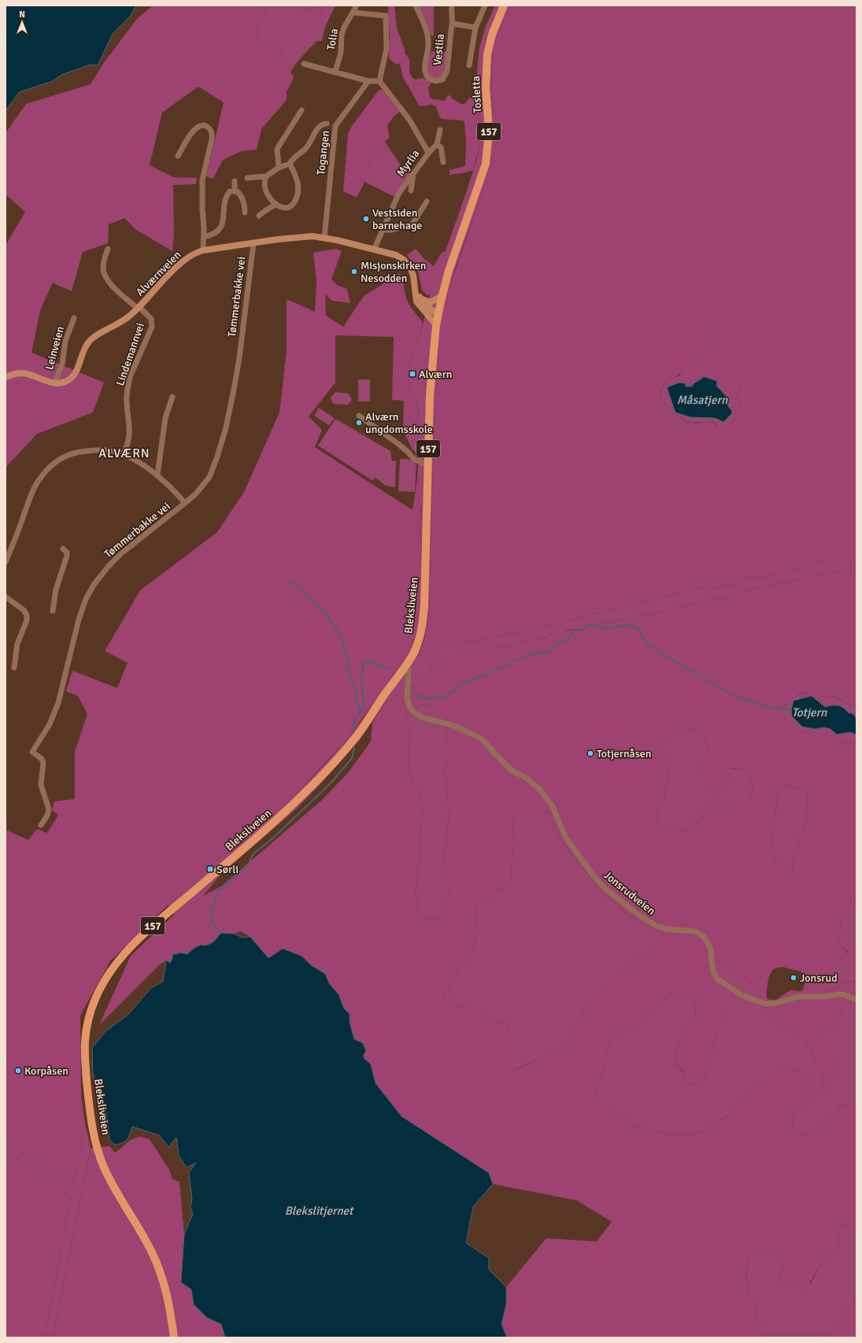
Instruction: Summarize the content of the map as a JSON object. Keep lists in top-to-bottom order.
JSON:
{
  "streets": {
    "main road": [
      "Tosletta",
      "157",
      "Alværnveien",
      "Bleksliveien"
    ],
    "street": [
      "Tolia",
      "Vestlia",
      "Togangen",
      "Myrlia",
      "Tømmerbakke vei",
      "Leinveien",
      "Lindemannvei",
      "Jonsrudveien"
    ]
  },
  "crossings": [
    ["Tosletta", "157"],
    ["157", "Alværnveien"],
    ["157", "Bleksliveien"],
    ["Togangen", "Alværnveien"],
    ["Myrlia", "Alværnveien"],
    ["Alværnveien", "Tømmerbakke vei"],
    ["Alværnveien", "Leinveien"],
    ["Alværnveien", "Lindemannvei"],
    ["Alværnveien", "Bleksliveien"],
    ["Bleksliveien", "Jonsrudveien"]
  ],
  "districts": ["ALVÆRN"],
  "water": ["Måsatjern", "Totjern", "Blekslitjernet"],
  "places": {
    "other": [
      "Vestsiden barnehage",
      "Misjonskirken Nesodden",
      "Alværn ungdomsskole",
      "Totjernåsen",
      "Jonsrud",
      "Korpåsen"
    ],
    "transit": ["Alværn", "Sørli"]
  },
  "north": "top"
}
